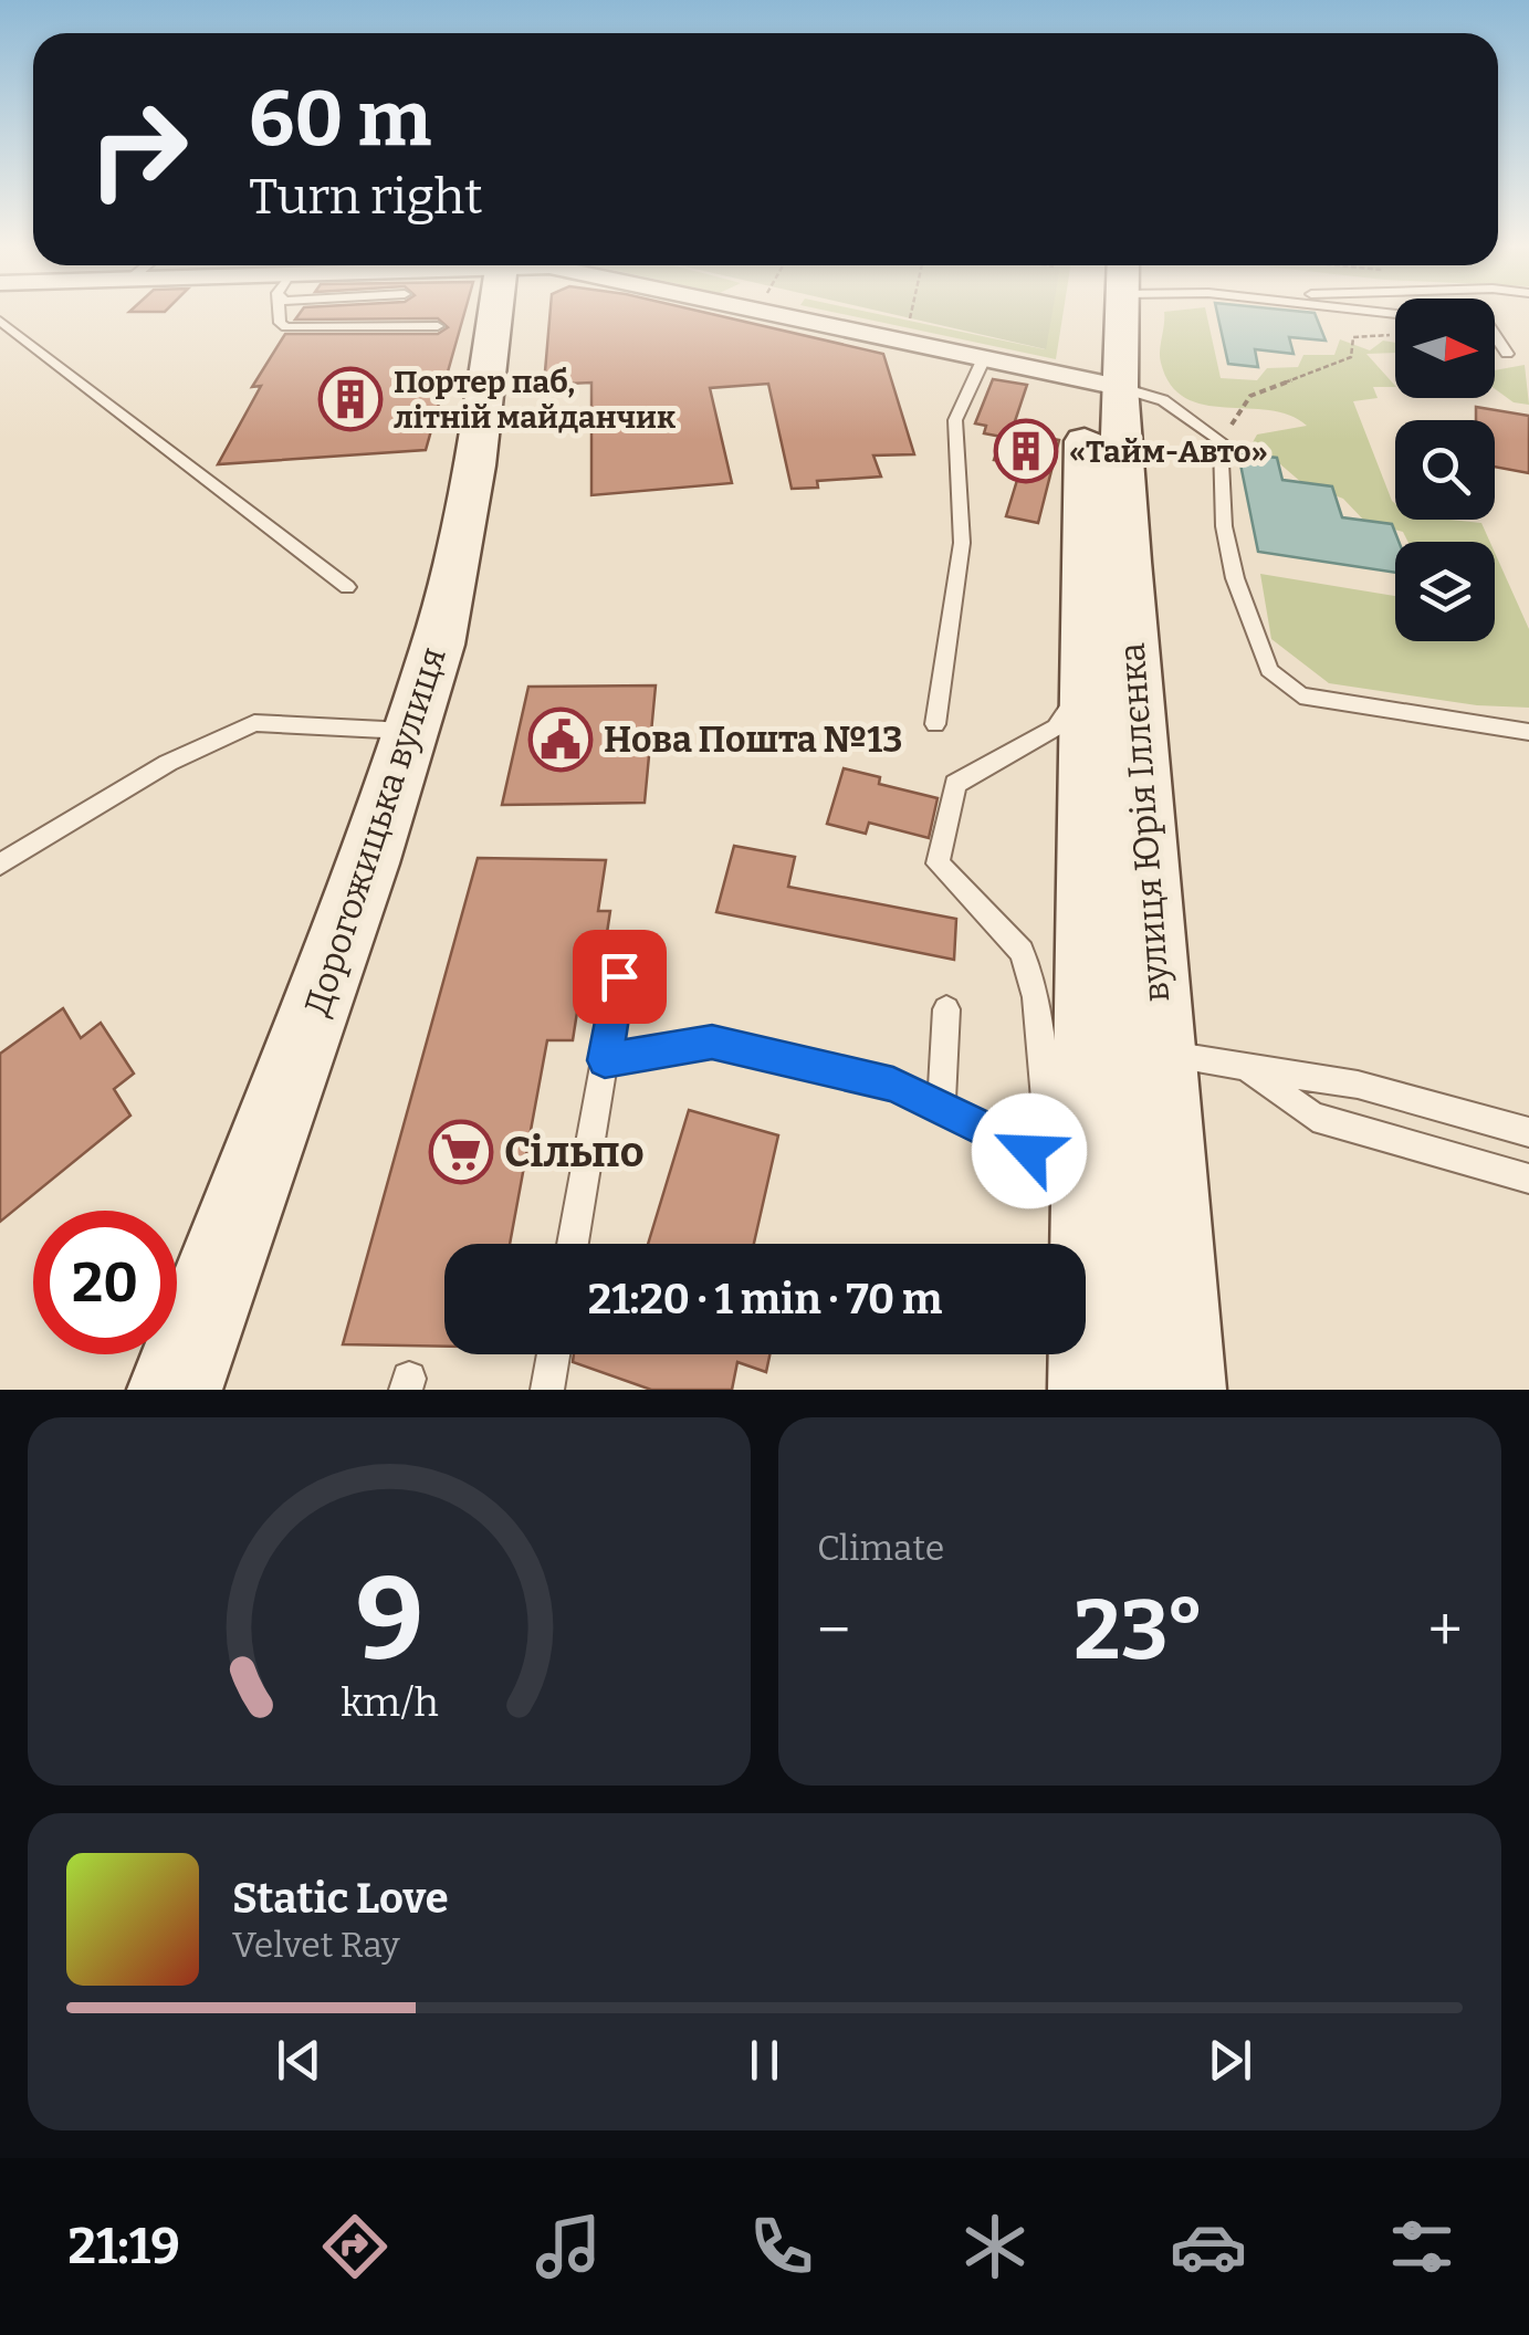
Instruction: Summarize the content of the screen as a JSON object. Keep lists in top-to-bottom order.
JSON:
{
  "streets": {
    "main road": ["вулиця Юрія Іллєнка", "Дорогожицька вулиця"]
  },
  "places": {
    "building": ["Портер паб, літній майданчик", "«Тайм-Авто»"],
    "public building": ["Нова Пошта №13"],
    "supermarket": ["Сільпо"]
  },
  "north": "right",
  "page": {
    "turn": ["60 m", "Turn right"],
    "limit": "20",
    "trip": "21:20 · 1 min · 70 m",
    "tile": "Climate",
    "heat": ["−", "23°", "+"],
    "song": ["Static Love", "Velvet Ray"],
    "tabs": "21:19",
    "gauge": ["9", "km/h"]
  }
}
